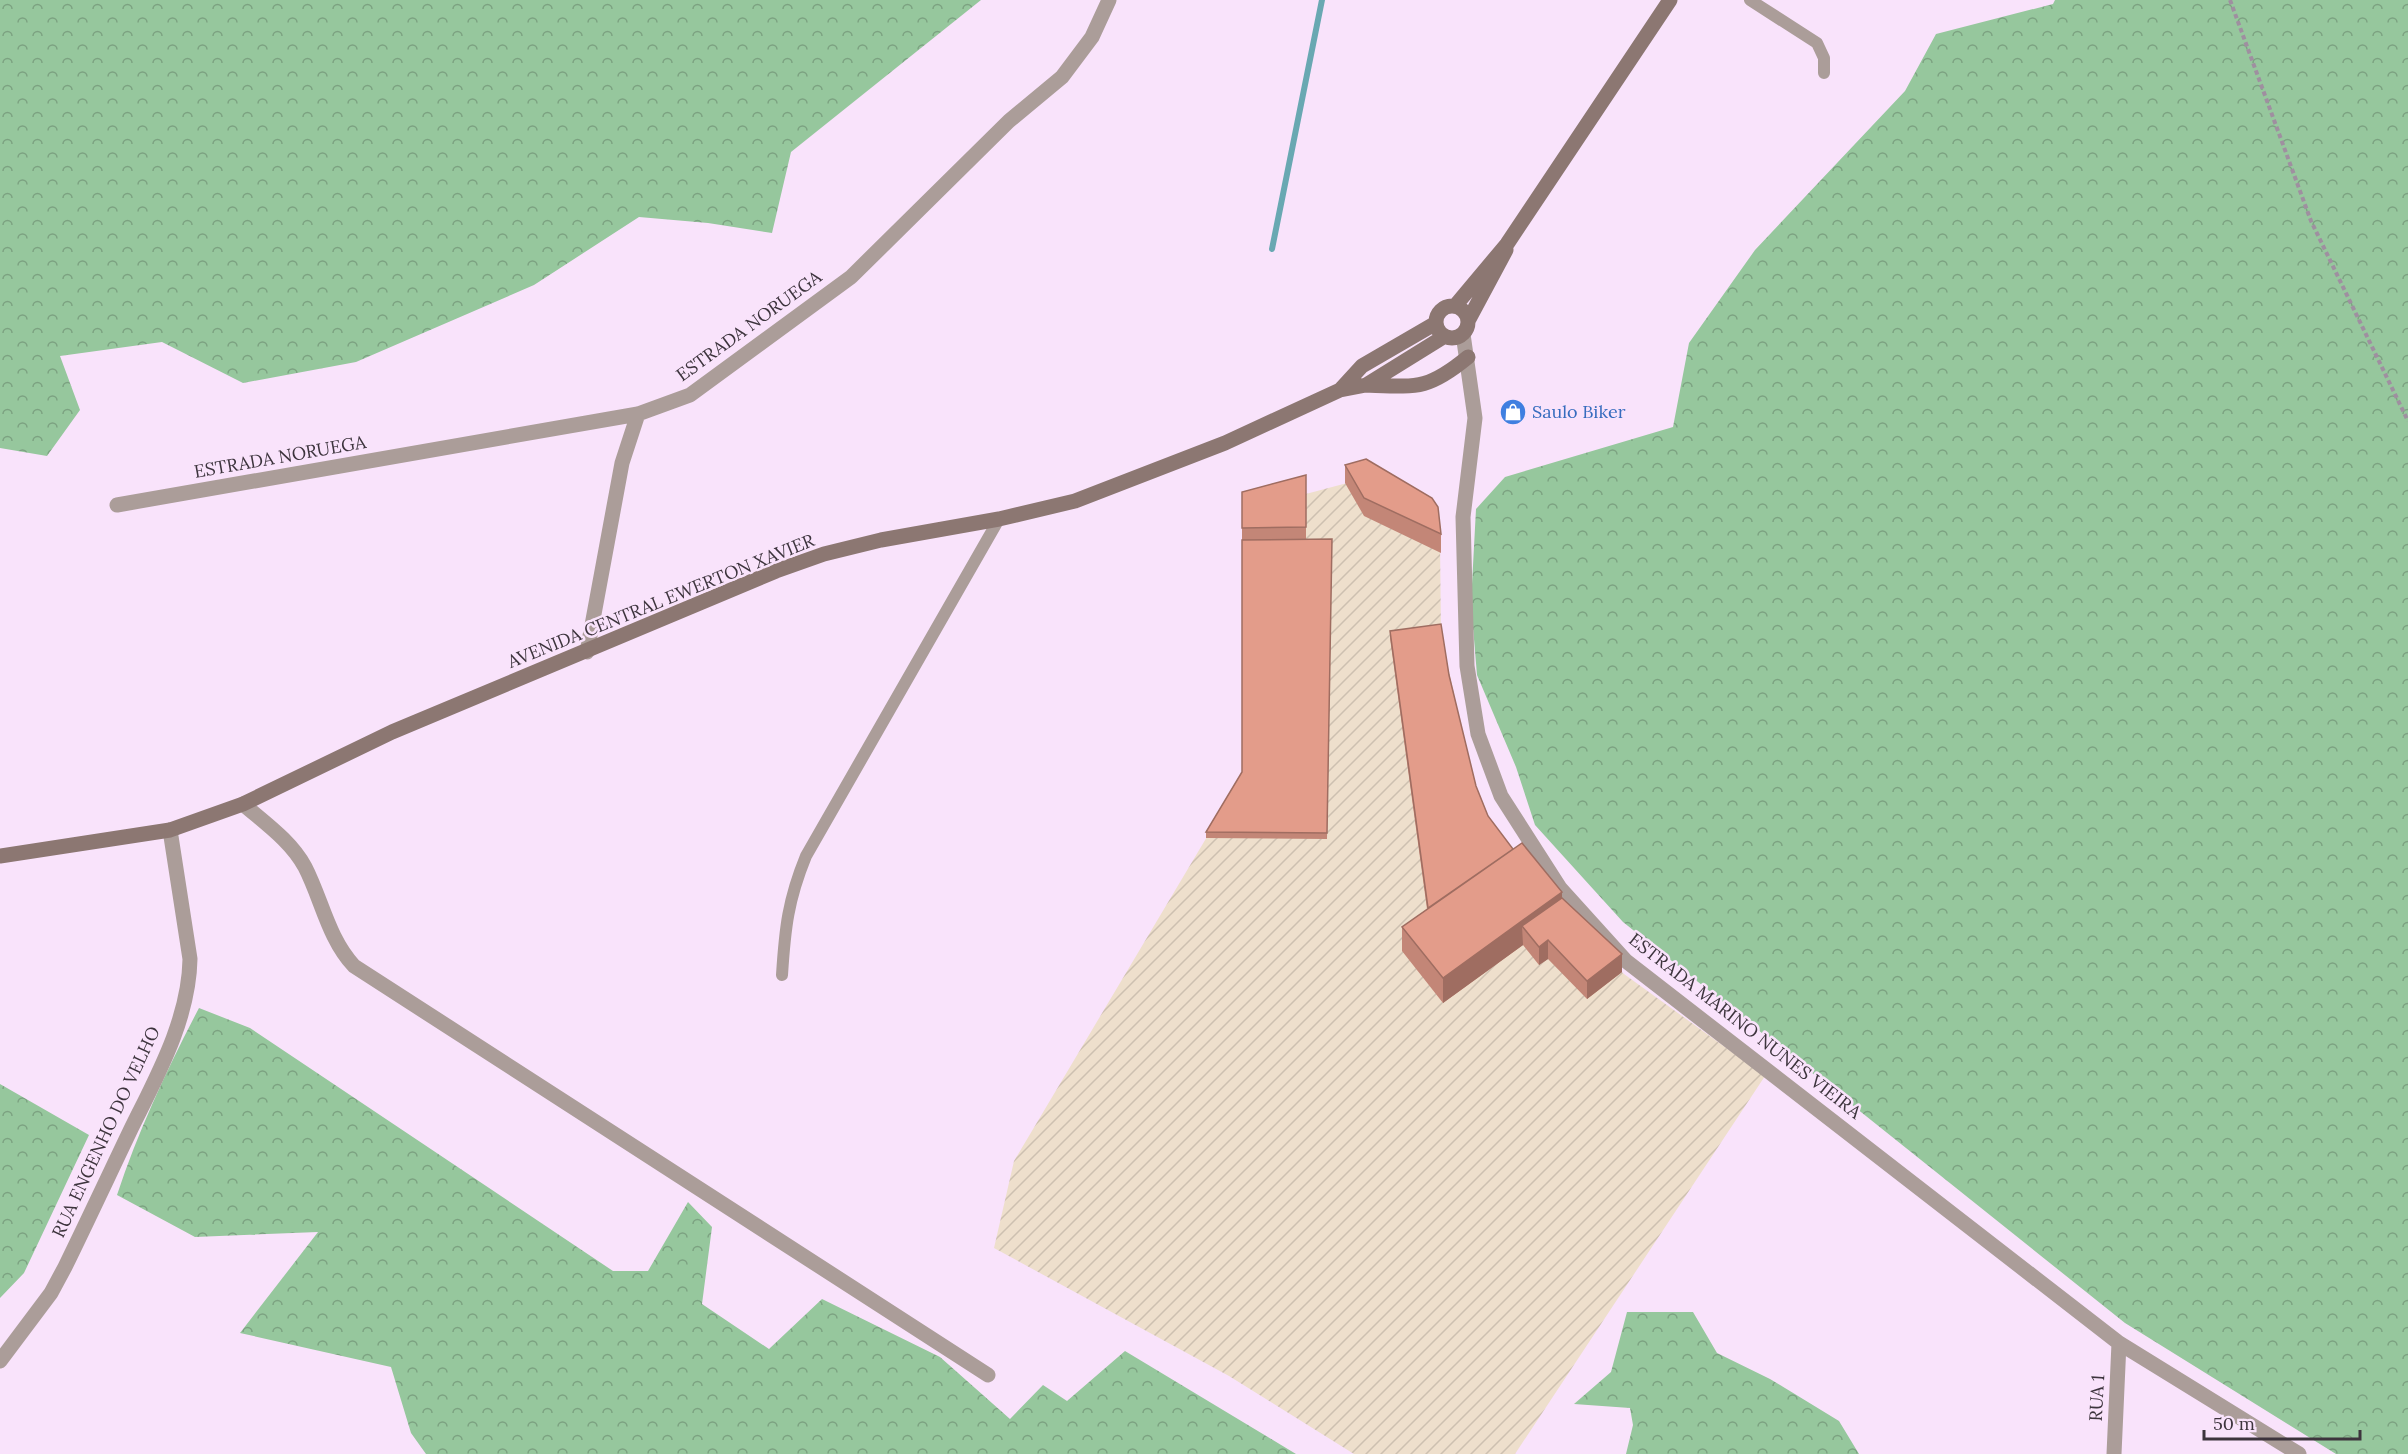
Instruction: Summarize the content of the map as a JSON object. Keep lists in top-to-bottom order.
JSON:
{
  "streets": {
    "main road": ["AVENIDA CENTRAL EWERTON XAVIER"],
    "street": [
      "ESTRADA NORUEGA",
      "ESTRADA MARINO NUNES VIEIRA",
      "RUA ENGENHO DO VELHO",
      "RUA 1"
    ]
  },
  "crossings": [
    ["AVENIDA CENTRAL EWERTON XAVIER", "ESTRADA MARINO NUNES VIEIRA"],
    ["AVENIDA CENTRAL EWERTON XAVIER", "RUA ENGENHO DO VELHO"],
    ["ESTRADA MARINO NUNES VIEIRA", "RUA 1"]
  ],
  "places": {
    "shop": ["Saulo Biker"]
  },
  "scale_bar": "50 m"
}
